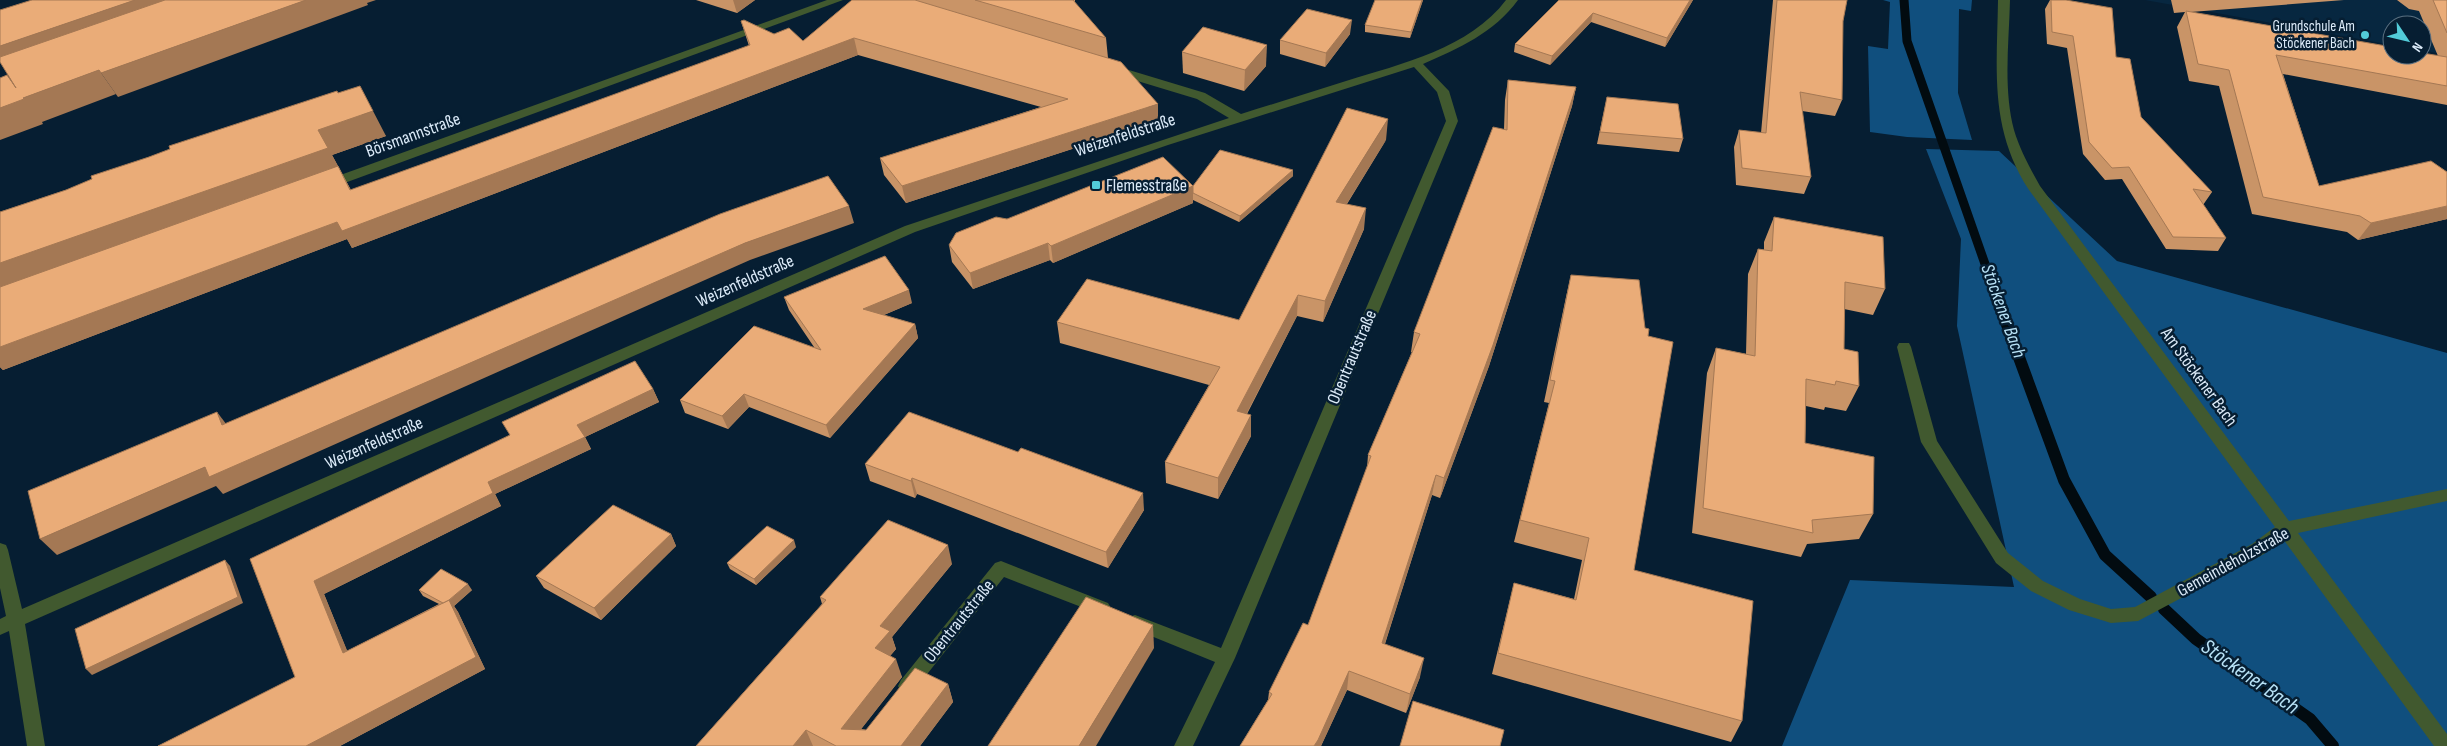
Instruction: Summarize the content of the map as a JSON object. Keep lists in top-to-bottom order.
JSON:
{
  "streets": {
    "street": [
      "Börsmannstraße",
      "Weizenfeldstraße",
      "Obentrautstraße",
      "Am Stöckener Bach",
      "Gemeindeholzstraße"
    ]
  },
  "crossings": [
    ["Weizenfeldstraße", "Obentrautstraße"],
    ["Am Stöckener Bach", "Gemeindeholzstraße"]
  ],
  "water": ["Stöckener Bach"],
  "places": {
    "other": ["Grundschule Am Stöckener Bach"],
    "transit": ["Flemesstraße"]
  },
  "north": "bottom right"
}
